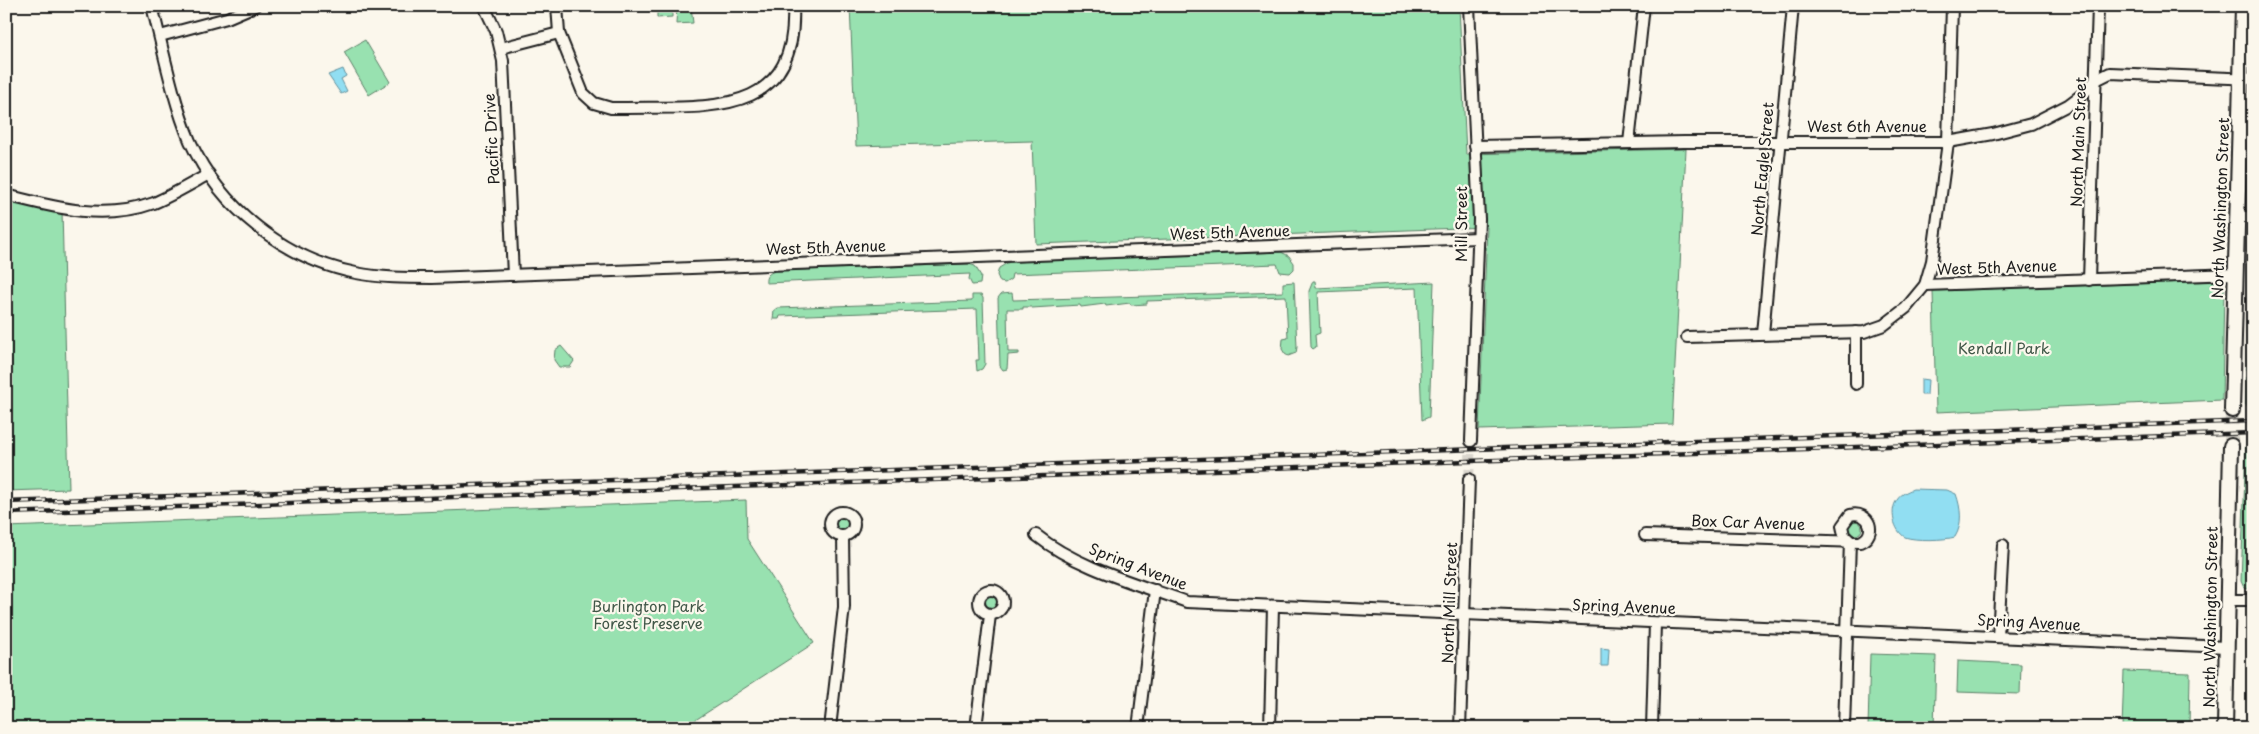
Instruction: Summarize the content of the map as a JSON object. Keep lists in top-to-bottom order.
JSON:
{
  "streets": {
    "main road": ["North Washington Street"],
    "street": [
      "West 6th Avenue",
      "Pacific Drive",
      "North Main Street",
      "North Eagle Street",
      "Mill Street",
      "West 5th Avenue",
      "Box Car Avenue",
      "Spring Avenue",
      "North Mill Street"
    ]
  },
  "crossings": [
    ["West 6th Avenue", "North Main Street"],
    ["West 6th Avenue", "North Eagle Street"],
    ["West 6th Avenue", "North Washington Street"],
    ["West 6th Avenue", "Mill Street"],
    ["Pacific Drive", "West 5th Avenue"],
    ["North Main Street", "West 5th Avenue"],
    ["North Eagle Street", "West 5th Avenue"],
    ["North Washington Street", "West 5th Avenue"],
    ["North Washington Street", "Spring Avenue"],
    ["Mill Street", "West 5th Avenue"],
    ["Box Car Avenue", "Spring Avenue"],
    ["Spring Avenue", "North Mill Street"]
  ],
  "parks": ["Kendall Park", "Burlington Park Forest Preserve"]
}
